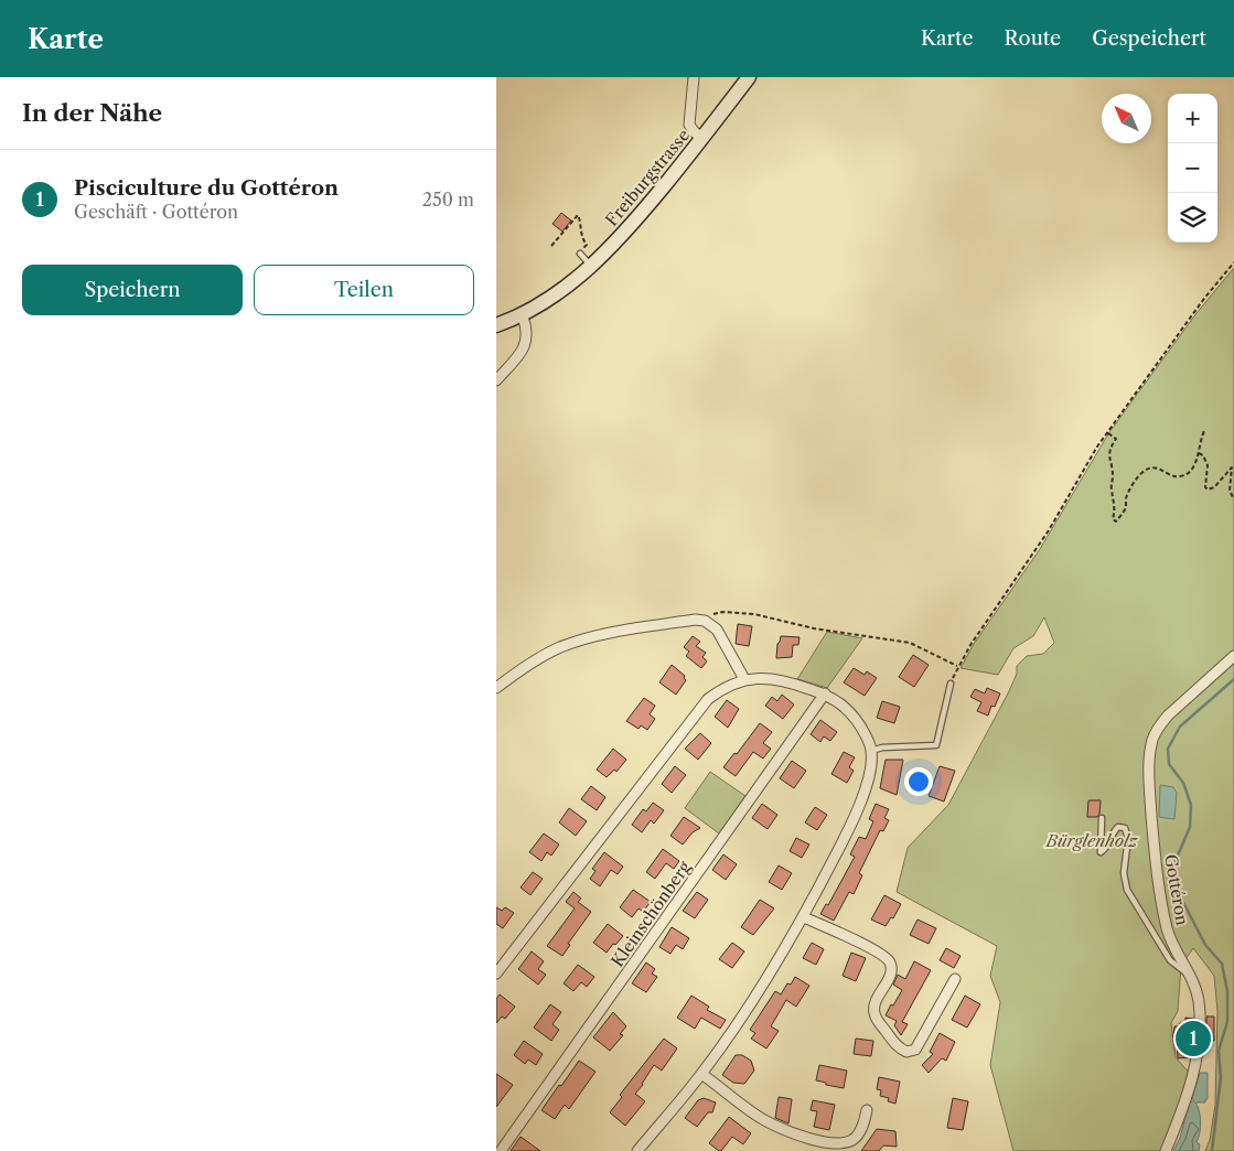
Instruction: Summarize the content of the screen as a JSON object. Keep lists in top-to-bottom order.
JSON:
{
  "streets": {
    "main road": ["Freiburgstrasse"],
    "street": ["Gottéron", "Kleinschönberg"]
  },
  "parks": ["Bürglenholz"],
  "north": "top left",
  "page": {
    "header": "Karte",
    "nav": ["Karte", "Route", "Gespeichert"],
    "heading": "In der Nähe",
    "map_buttons": ["+", "−"],
    "list": [
      {
        "mark": "1",
        "name": "Pisciculture du Gottéron",
        "note": "Geschäft · Gottéron",
        "value": "250 m"
      }
    ],
    "buttons": ["Speichern", "Teilen"],
    "pins": "1"
  }
}
